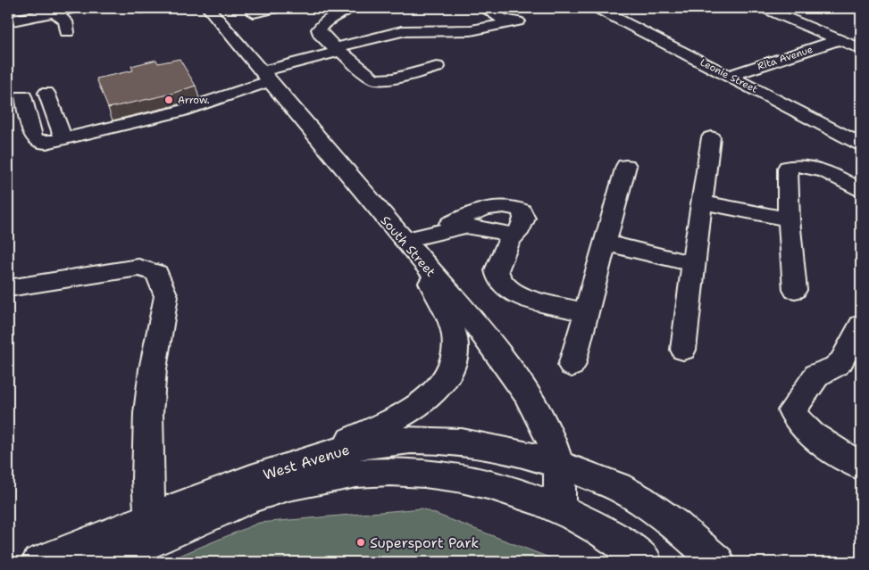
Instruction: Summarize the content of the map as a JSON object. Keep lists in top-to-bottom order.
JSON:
{
  "streets": {
    "street": [
      "Rita Avenue",
      "Leonie Street",
      "South Street",
      "West Avenue"
    ]
  },
  "crossings": [
    ["Rita Avenue", "Leonie Street"],
    ["South Street", "West Avenue"]
  ],
  "places": ["Arrow.", "Supersport Park"]
}
